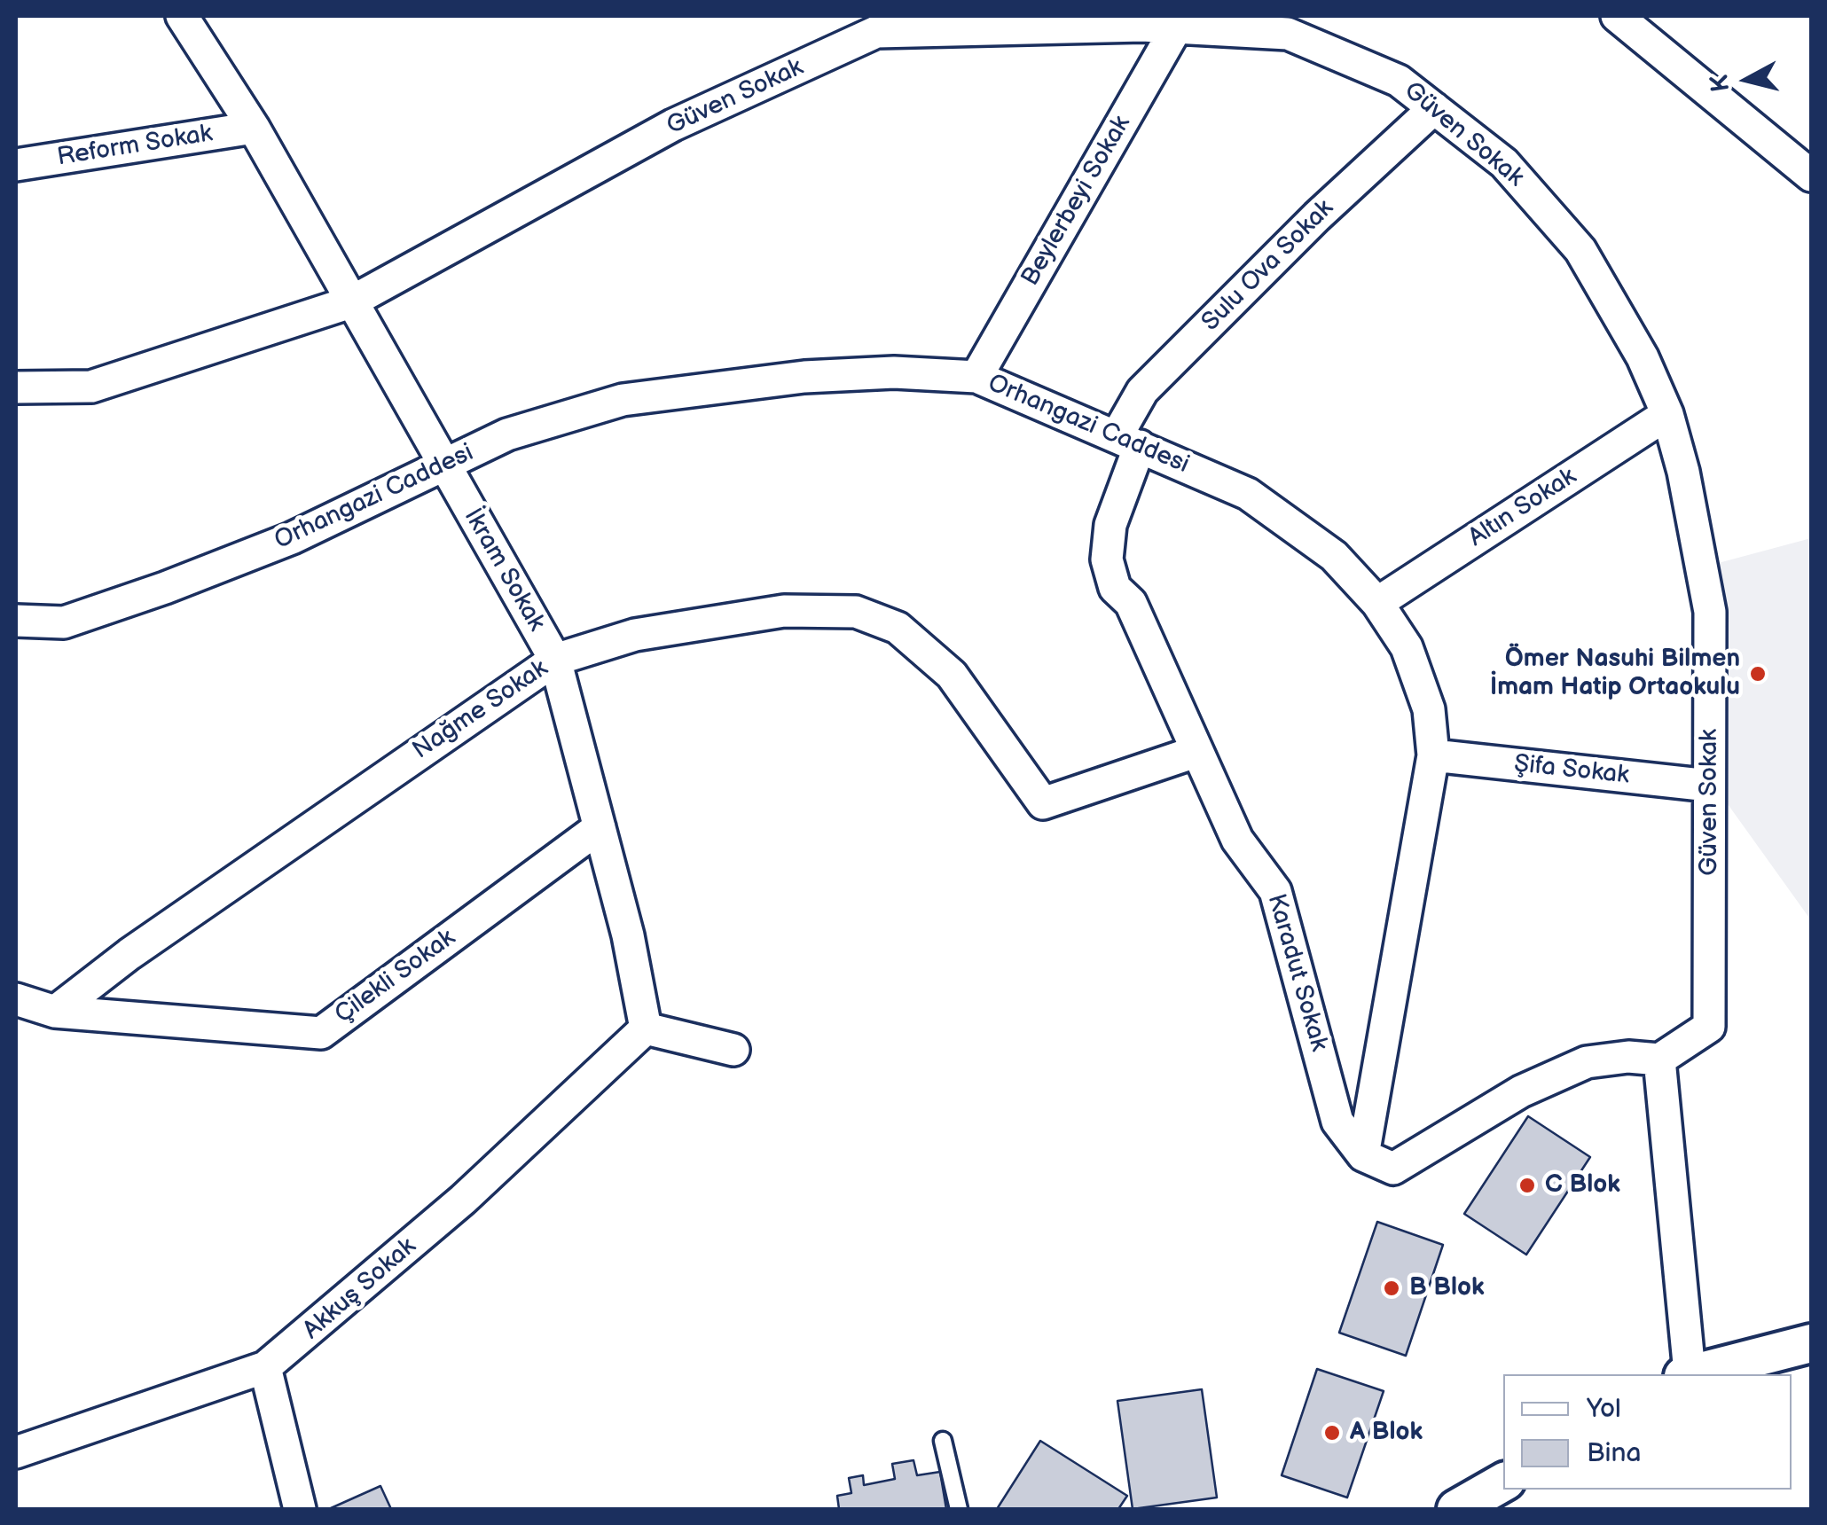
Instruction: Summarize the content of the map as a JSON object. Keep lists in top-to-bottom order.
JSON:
{
  "streets": {
    "street": [
      "Güven Sokak",
      "Reform Sokak",
      "Beylerbeyi Sokak",
      "Sulu Ova Sokak",
      "Orhangazi Caddesi",
      "Altın Sokak",
      "İkram Sokak",
      "Nağme Sokak",
      "Şifa Sokak",
      "Karadut Sokak",
      "Çilekli Sokak",
      "Akkuş Sokak"
    ]
  },
  "crossings": [
    ["Güven Sokak", "Beylerbeyi Sokak"],
    ["Güven Sokak", "Sulu Ova Sokak"],
    ["Güven Sokak", "Altın Sokak"],
    ["Güven Sokak", "İkram Sokak"],
    ["Güven Sokak", "Şifa Sokak"],
    ["Reform Sokak", "İkram Sokak"],
    ["Beylerbeyi Sokak", "Orhangazi Caddesi"],
    ["Sulu Ova Sokak", "Orhangazi Caddesi"],
    ["Sulu Ova Sokak", "Karadut Sokak"],
    ["Orhangazi Caddesi", "Altın Sokak"],
    ["Orhangazi Caddesi", "İkram Sokak"],
    ["Orhangazi Caddesi", "Şifa Sokak"],
    ["Orhangazi Caddesi", "Karadut Sokak"],
    ["İkram Sokak", "Nağme Sokak"],
    ["İkram Sokak", "Çilekli Sokak"],
    ["İkram Sokak", "Akkuş Sokak"],
    ["Nağme Sokak", "Karadut Sokak"],
    ["Nağme Sokak", "Çilekli Sokak"]
  ],
  "places": [
    "Ömer Nasuhi Bilmen İmam Hatip Ortaokulu",
    "C Blok",
    "B Blok",
    "A Blok"
  ],
  "legend": ["Yol", "Bina"],
  "north": "left"
}
